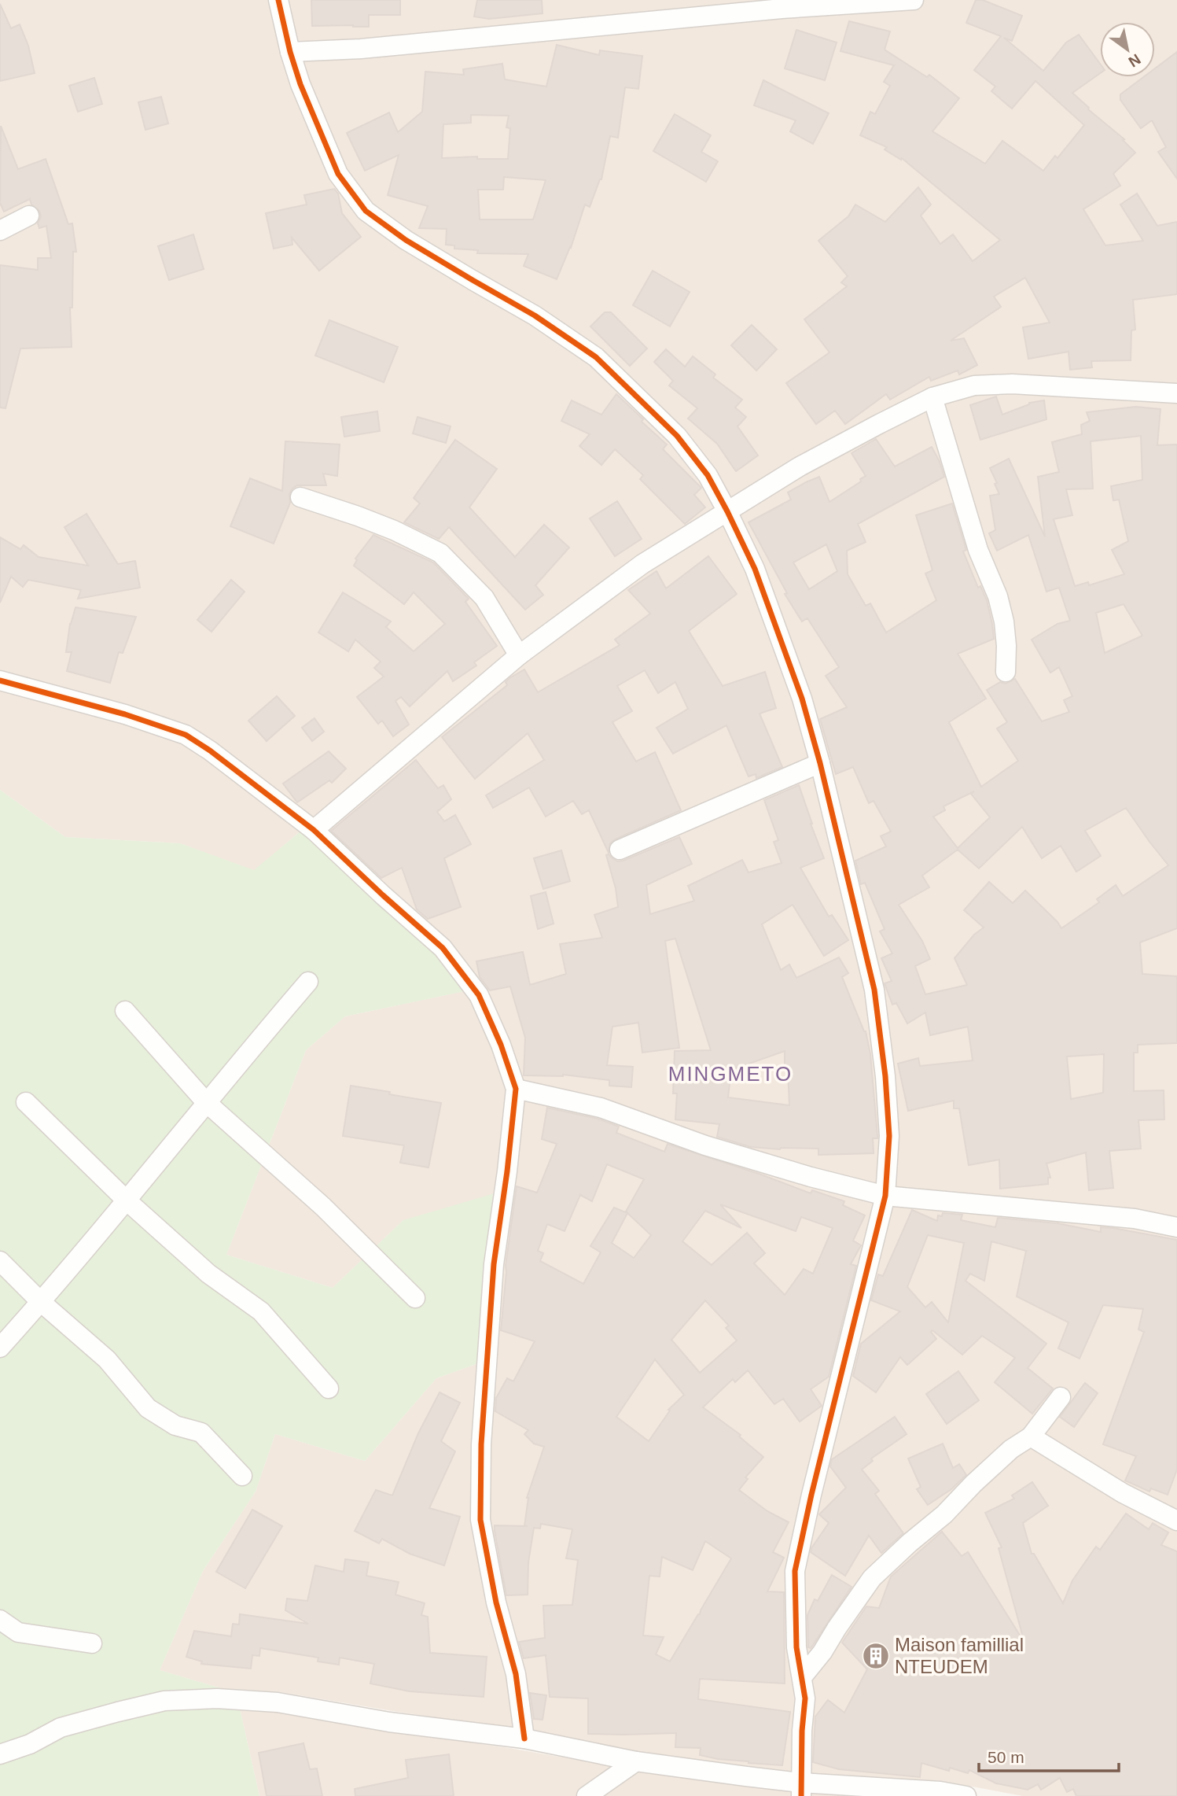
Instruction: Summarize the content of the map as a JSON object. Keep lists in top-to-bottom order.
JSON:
{
  "districts": ["MINGMETO"],
  "places": {
    "building": ["Maison famillial NTEUDEM"]
  },
  "scale_bar": "50 m",
  "north": "bottom right"
}
